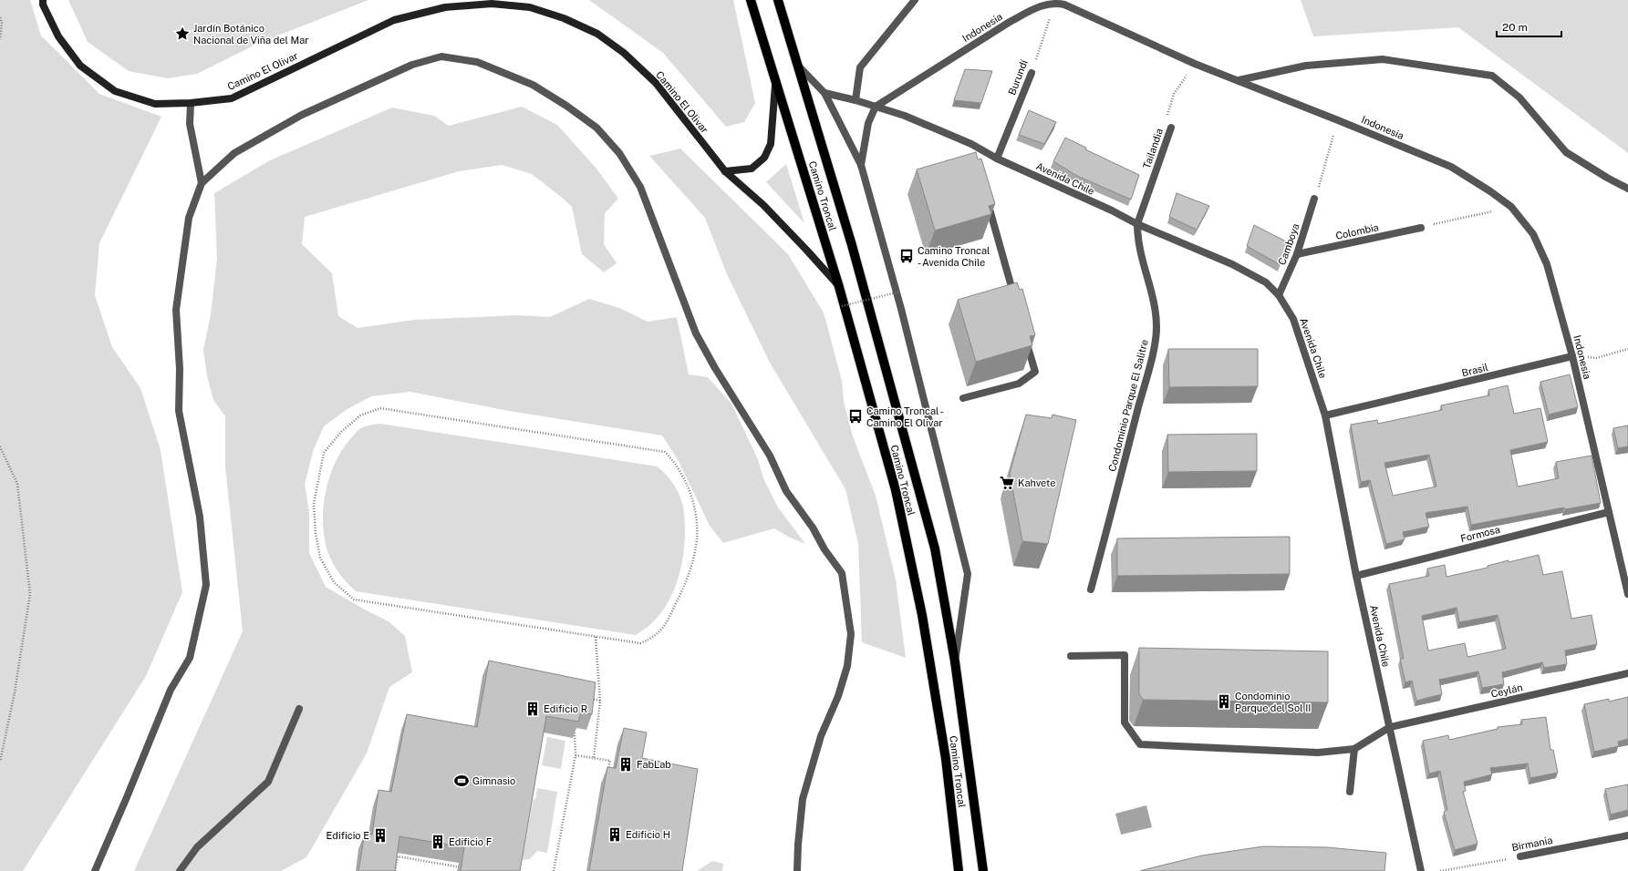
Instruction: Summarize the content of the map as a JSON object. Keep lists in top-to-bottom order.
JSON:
{
  "streets": {
    "main road": ["Camino El Olivar", "Camino Troncal"],
    "street": [
      "Indonesia",
      "Burundí",
      "Tailandia",
      "Avenida Chile",
      "Colombia",
      "Camboya",
      "Brasil",
      "Condominio Parque El Salitre",
      "Formosa",
      "Ceylán",
      "Birmania"
    ]
  },
  "crossings": [
    ["Indonesia", "Burundí"],
    ["Indonesia", "Tailandia"],
    ["Indonesia", "Avenida Chile"],
    ["Indonesia", "Camino Troncal"],
    ["Indonesia", "Brasil"],
    ["Indonesia", "Formosa"],
    ["Camino El Olivar", "Camino Troncal"],
    ["Burundí", "Avenida Chile"],
    ["Tailandia", "Avenida Chile"],
    ["Tailandia", "Condominio Parque El Salitre"],
    ["Avenida Chile", "Camino Troncal"],
    ["Avenida Chile", "Camboya"],
    ["Avenida Chile", "Brasil"],
    ["Avenida Chile", "Condominio Parque El Salitre"],
    ["Avenida Chile", "Formosa"],
    ["Avenida Chile", "Ceylán"],
    ["Colombia", "Camboya"]
  ],
  "places": {
    "place": ["Jardín Botánico Nacional de Viña del Mar"],
    "bus stop": ["Camino Troncal - Avenida Chile", "Camino Troncal - Camino El Olivar"],
    "supermarket": ["Kahvete"],
    "building": [
      "Condominio Parque del Sol II",
      "Edificio R",
      "FabLab",
      "Edificio H",
      "Edificio E",
      "Edificio F"
    ],
    "sports": ["Gimnasio"]
  },
  "scale_bar": "20 m"
}
